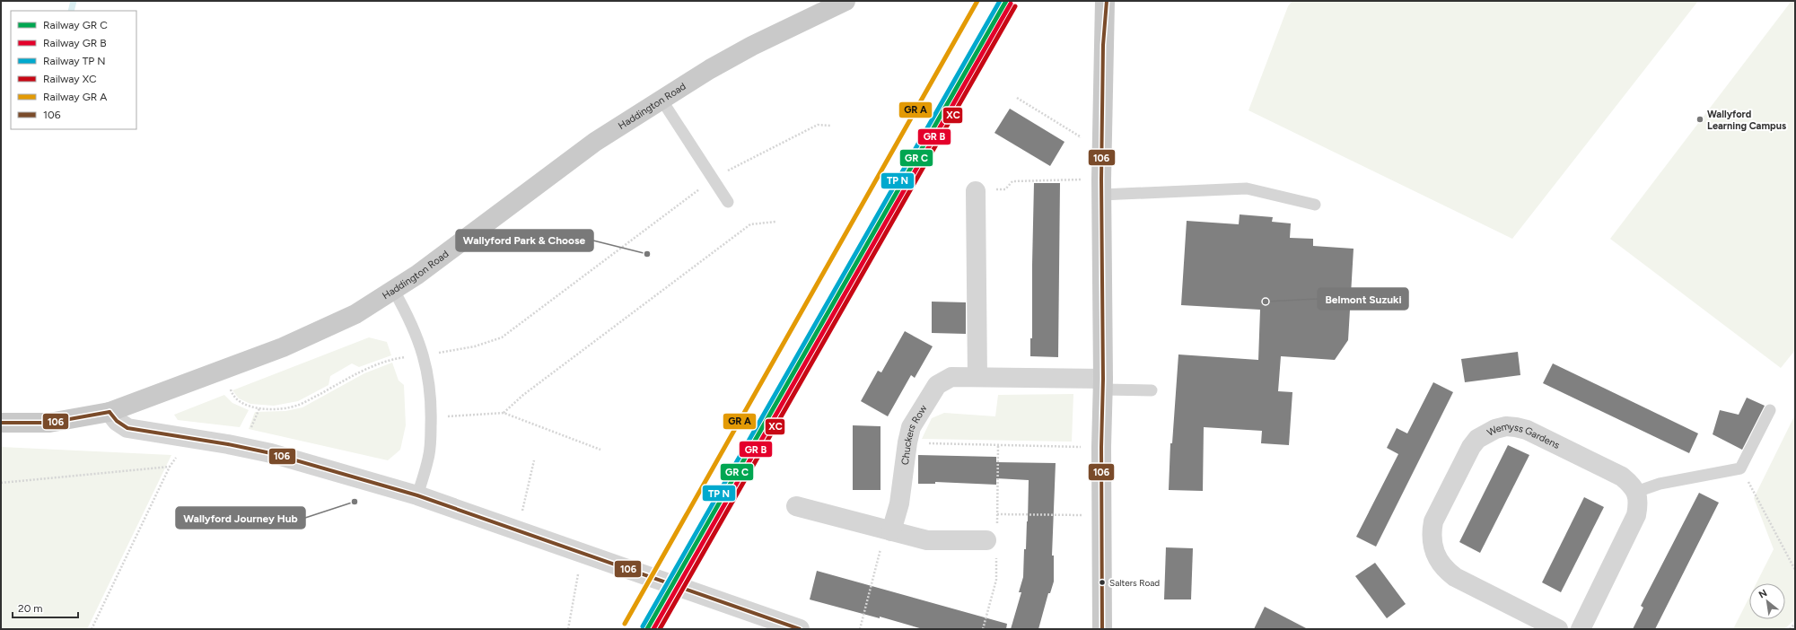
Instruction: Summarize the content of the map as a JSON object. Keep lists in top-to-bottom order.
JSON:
{
  "streets": {
    "main road": ["Haddington Road"],
    "street": ["Chuckers Row", "Wemyss Gardens"]
  },
  "places": [
    "Wallyford Learning Campus",
    "Wallyford Park & Choose",
    "Belmont Suzuki",
    "Wallyford Journey Hub",
    "Salters Road"
  ],
  "lines": ["transit line 106", "rail line XC"],
  "legend": [
    "Railway GR C",
    "Railway GR B",
    "Railway TP N",
    "Railway XC",
    "Railway GR A",
    "106"
  ],
  "scale_bar": "20 m",
  "north": "top left"
}
